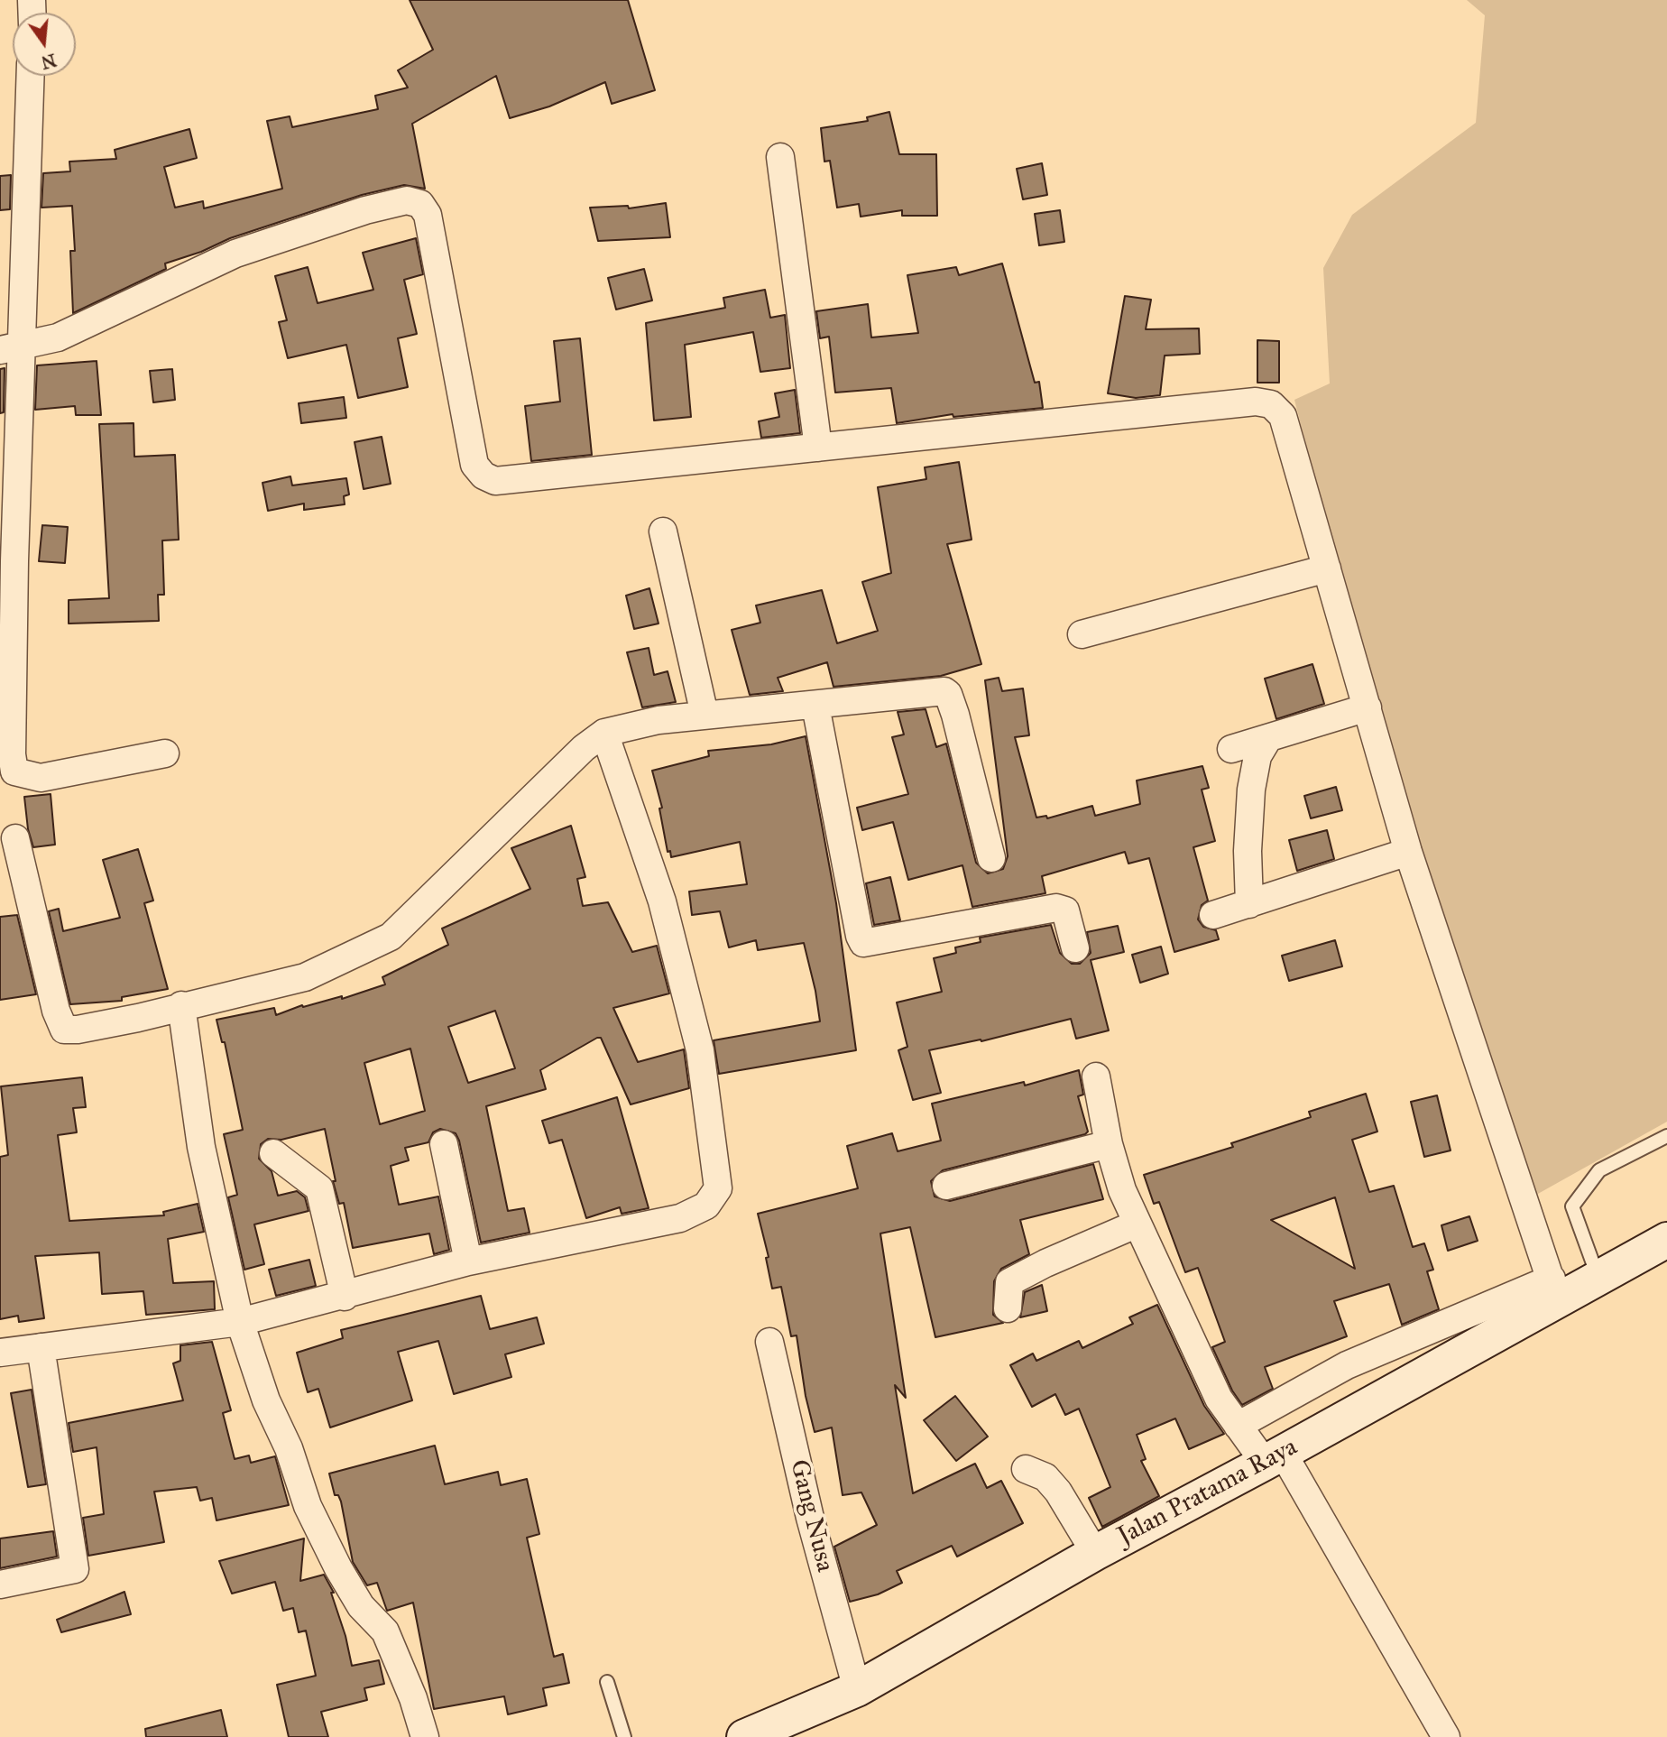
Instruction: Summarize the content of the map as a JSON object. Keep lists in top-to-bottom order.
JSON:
{
  "streets": {
    "main road": ["Jalan Pratama Raya"],
    "street": ["Gang Nusa"]
  },
  "crossings": [
    ["Jalan Pratama Raya", "Gang Nusa"]
  ],
  "north": "bottom"
}
